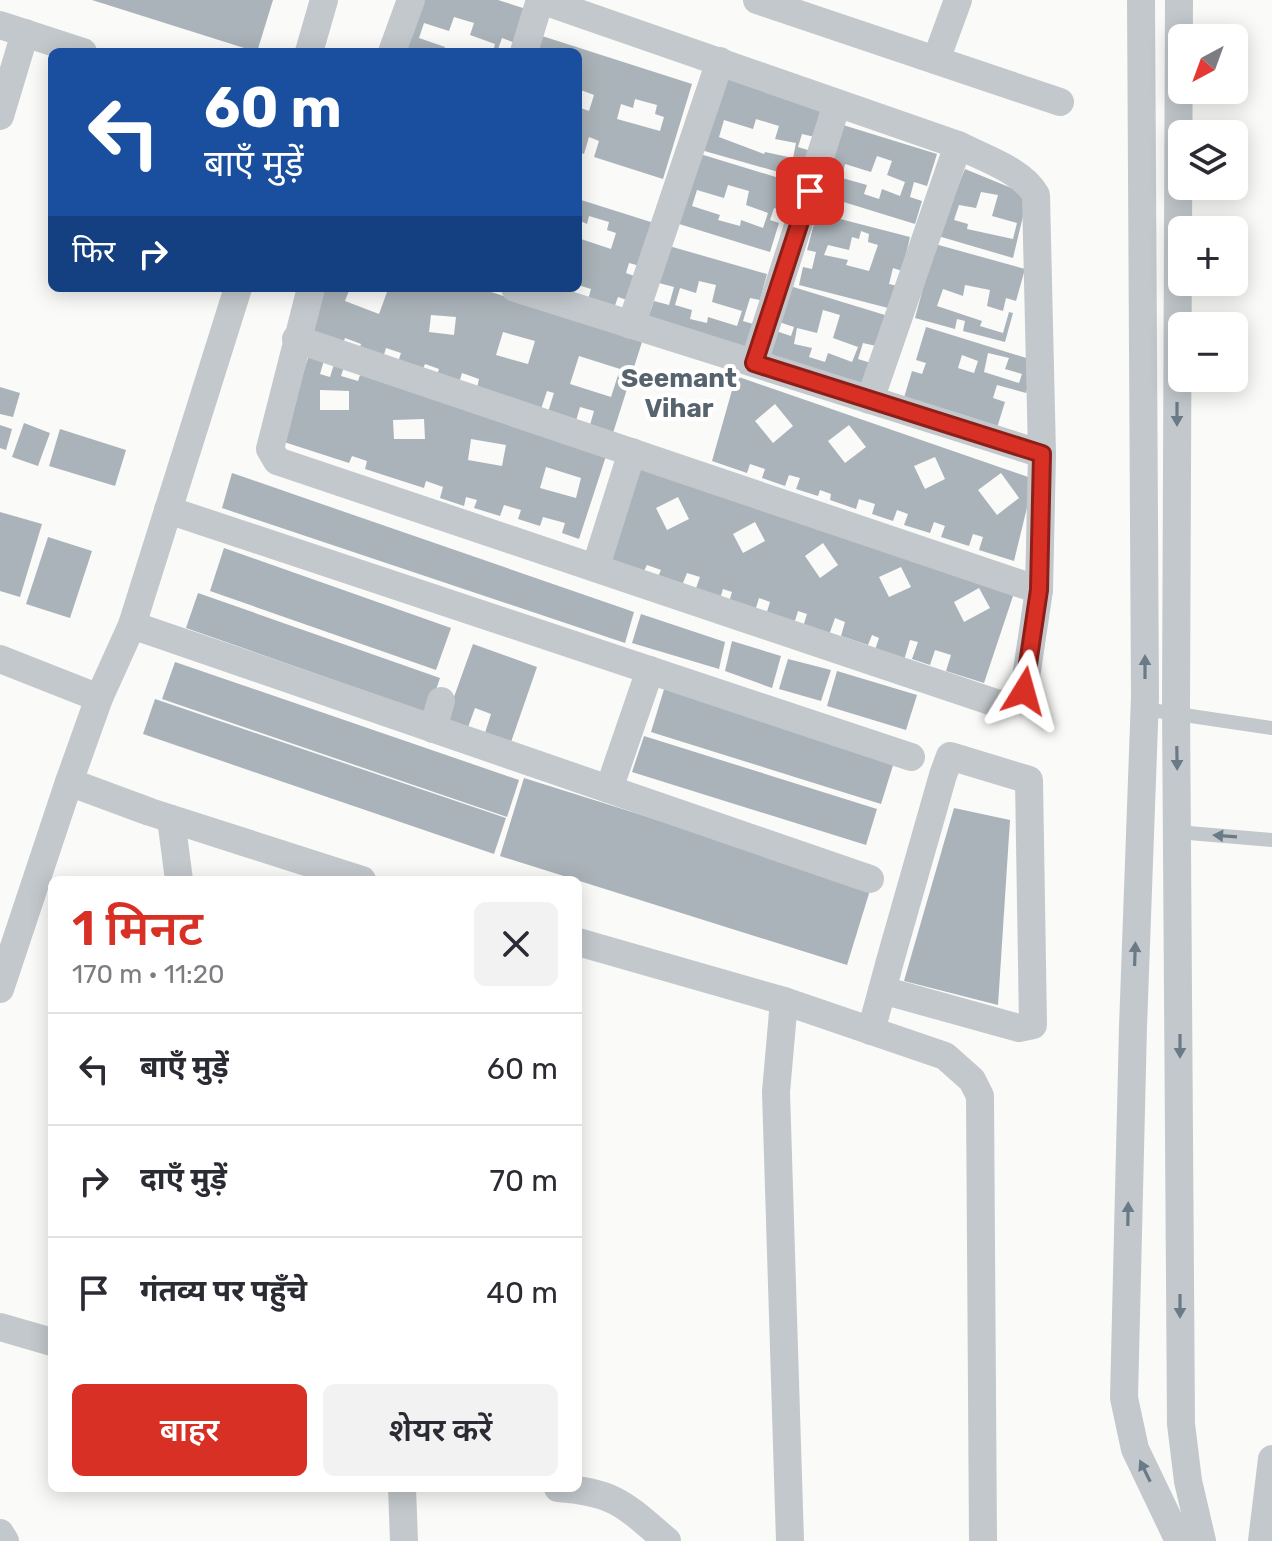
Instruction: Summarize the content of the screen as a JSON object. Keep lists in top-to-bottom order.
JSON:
{
  "districts": ["Seemant Vihar"],
  "north": "bottom left",
  "page": {
    "map_buttons": ["+", "−"],
    "turn": ["60 m", "बाएँ मुड़ें"],
    "then": "फिर",
    "heading": ["1 मिनट", "170 m · 11:20"],
    "list": [
      {
        "name": "बाएँ मुड़ें",
        "value": "60 m"
      },
      {
        "name": "दाएँ मुड़ें",
        "value": "70 m"
      },
      {
        "name": "गंतव्य पर पहुँचे",
        "value": "40 m"
      }
    ],
    "buttons": ["बाहर", "शेयर करें"]
  }
}
